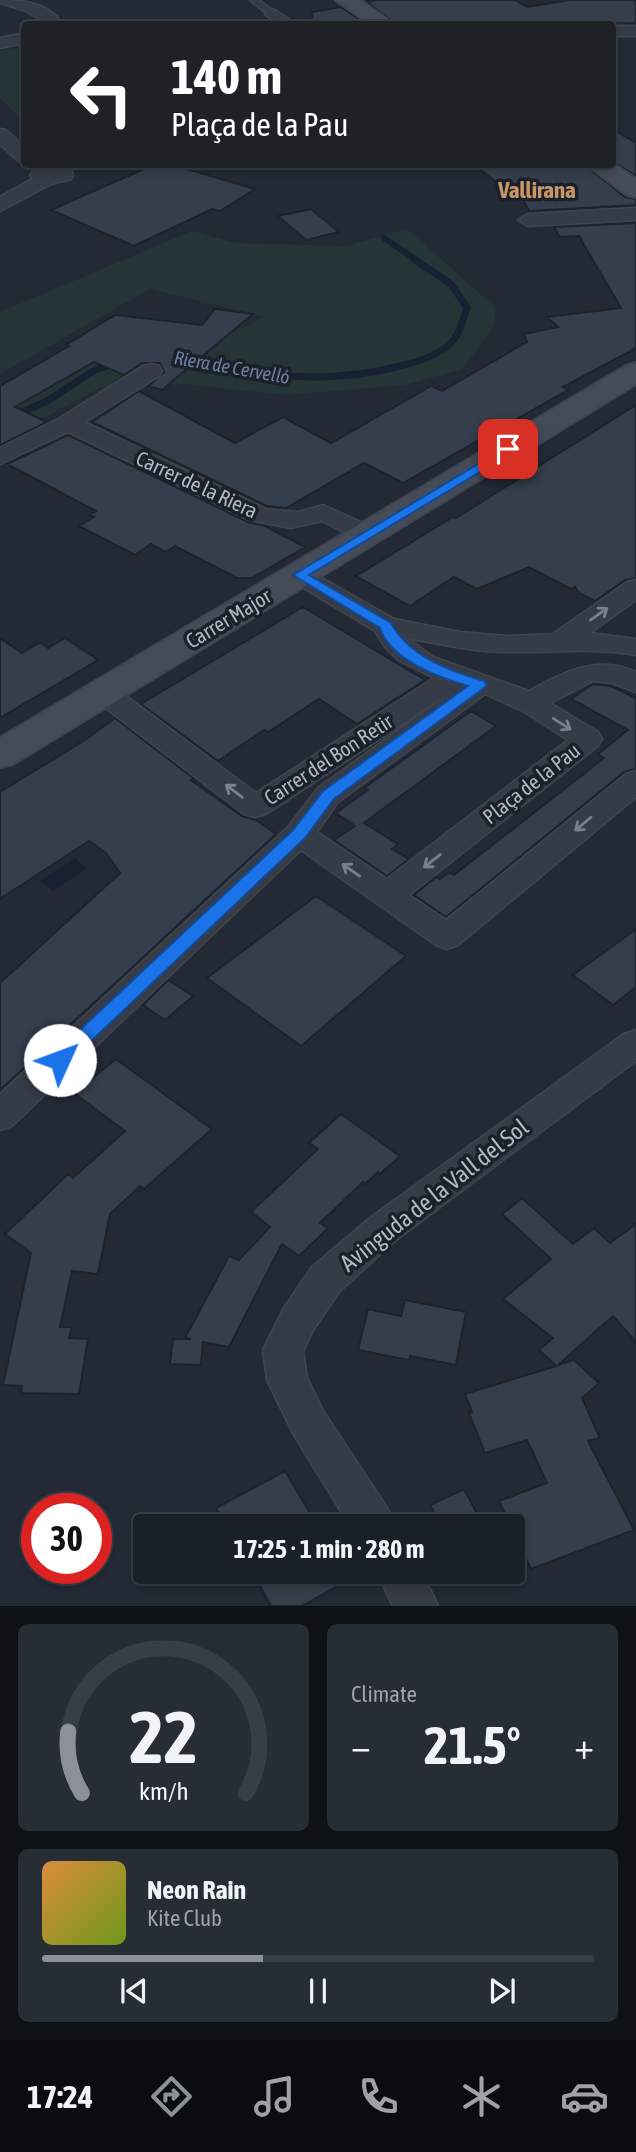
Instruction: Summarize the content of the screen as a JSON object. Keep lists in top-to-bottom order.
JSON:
{
  "streets": {
    "street": [
      "Carrer de la Riera",
      "Carrer Major",
      "Carrer del Bon Retir",
      "Plaça de la Pau",
      "Avinguda de la Vall del Sol"
    ]
  },
  "crossings": [
    ["Carrer de la Riera", "Carrer Major"],
    ["Carrer Major", "Carrer del Bon Retir"],
    ["Carrer del Bon Retir", "Plaça de la Pau"]
  ],
  "one_way": ["Carrer del Bon Retir"],
  "districts": ["Vallirana"],
  "water": ["Riera de Cervelló"],
  "page": {
    "turn": ["140 m", "Plaça de la Pau"],
    "limit": "30",
    "trip": "17:25 · 1 min · 280 m",
    "tile": "Climate",
    "heat": ["−", "21.5°", "+"],
    "song": ["Neon Rain", "Kite Club"],
    "tabs": "17:24",
    "gauge": ["22", "km/h"]
  }
}
